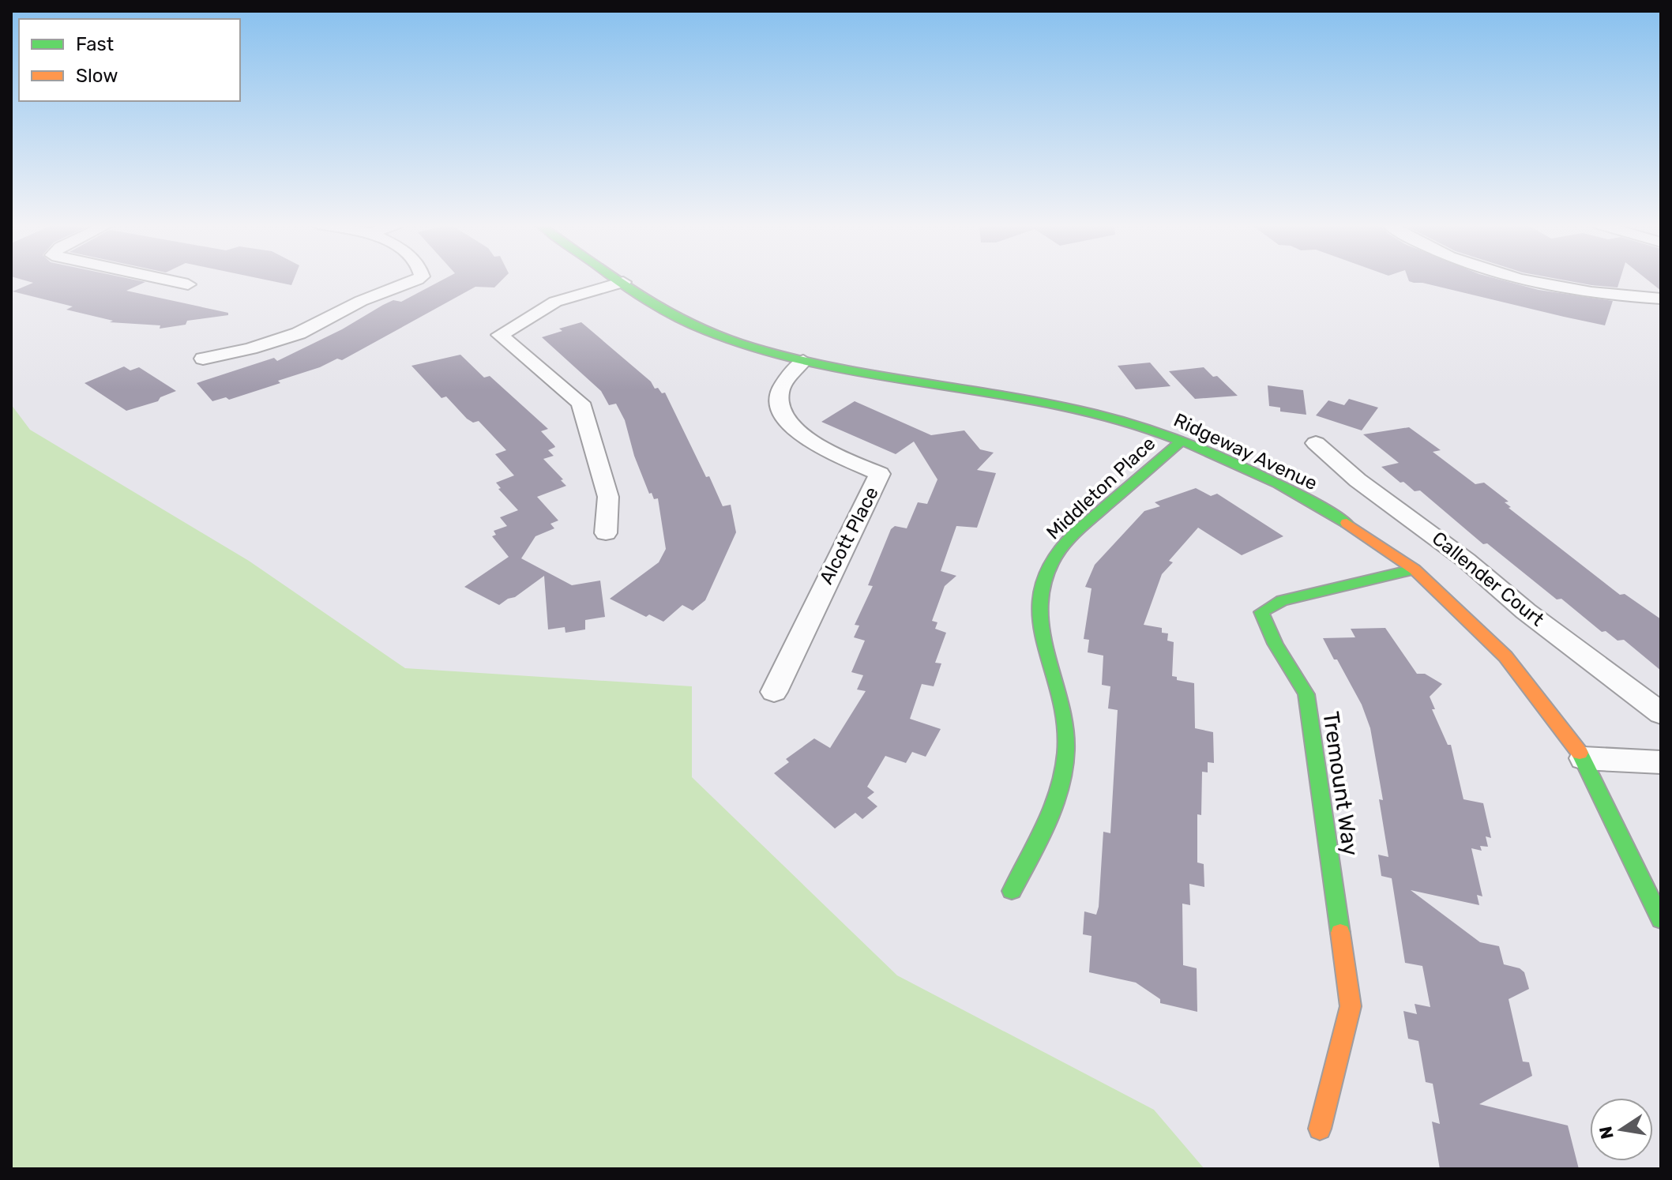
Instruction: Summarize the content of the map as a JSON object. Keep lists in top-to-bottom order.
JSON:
{
  "streets": {
    "street": [
      "Ridgeway Avenue",
      "Middleton Place",
      "Alcott Place",
      "Callender Court",
      "Tremount Way"
    ]
  },
  "crossings": [
    ["Ridgeway Avenue", "Middleton Place"],
    ["Ridgeway Avenue", "Alcott Place"],
    ["Ridgeway Avenue", "Tremount Way"]
  ],
  "legend": ["Fast", "Slow"],
  "north": "left"
}
